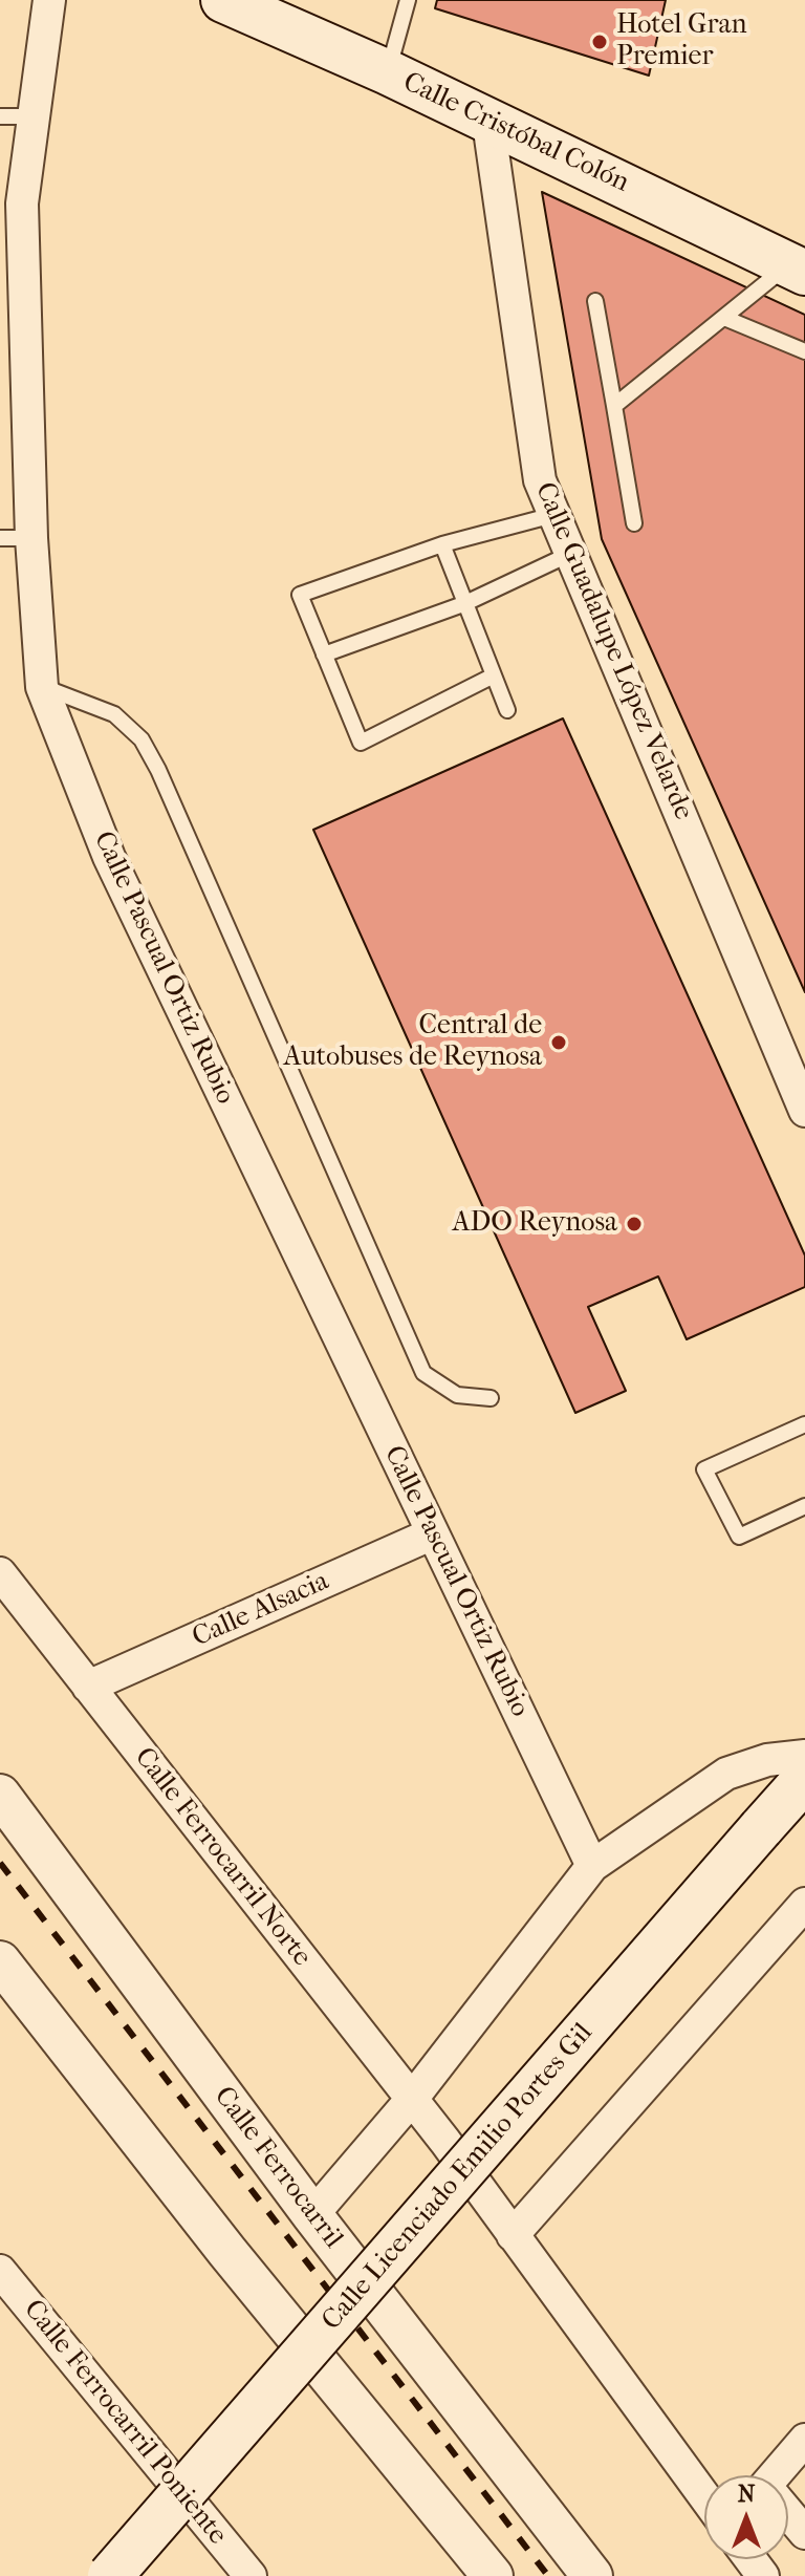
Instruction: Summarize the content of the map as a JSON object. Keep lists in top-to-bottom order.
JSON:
{
  "streets": {
    "main road": ["Calle Cristóbal Colón", "Calle Licenciado Emilio Portes Gil"],
    "street": [
      "Calle Guadalupe López Velarde",
      "Calle Pascual Ortiz Rubio",
      "Calle Alsacia",
      "Calle Ferrocarril Norte",
      "Calle Ferrocarril",
      "Calle Ferrocarril Poniente"
    ]
  },
  "crossings": [
    ["Calle Cristóbal Colón", "Calle Guadalupe López Velarde"],
    ["Calle Pascual Ortiz Rubio", "Calle Alsacia"],
    ["Calle Alsacia", "Calle Ferrocarril Norte"]
  ],
  "places": ["Hotel Gran Premier", "Central de Autobuses de Reynosa", "ADO Reynosa"],
  "north": "top"
}
